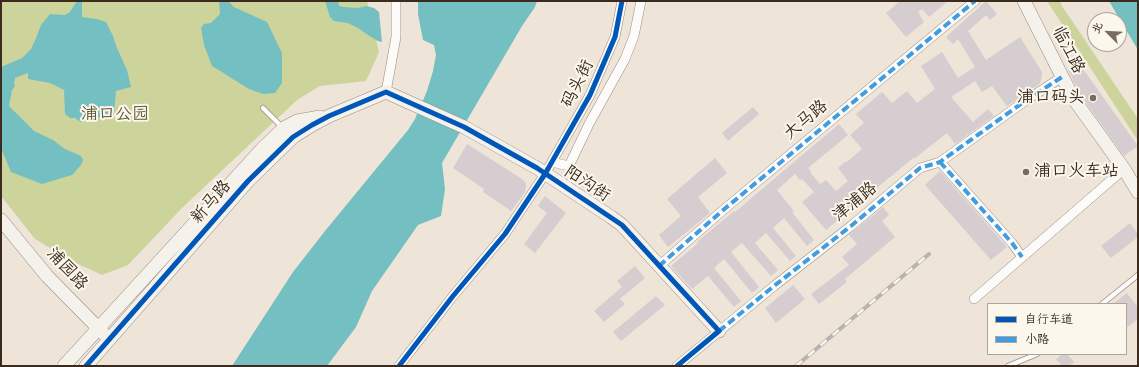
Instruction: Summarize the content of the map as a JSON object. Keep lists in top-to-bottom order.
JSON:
{
  "streets": {
    "street": [
      "临江路",
      "码头街",
      "大马路",
      "阳沟街",
      "新马路",
      "津浦路",
      "浦园路"
    ]
  },
  "crossings": [
    ["临江路", "津浦路"],
    ["码头街", "阳沟街"],
    ["大马路", "阳沟街"],
    ["阳沟街", "新马路"],
    ["阳沟街", "津浦路"],
    ["新马路", "浦园路"]
  ],
  "parks": ["浦口公园"],
  "places": ["浦口码头", "浦口火车站"],
  "legend": ["自行车道", "小路"],
  "north": "top left"
}
